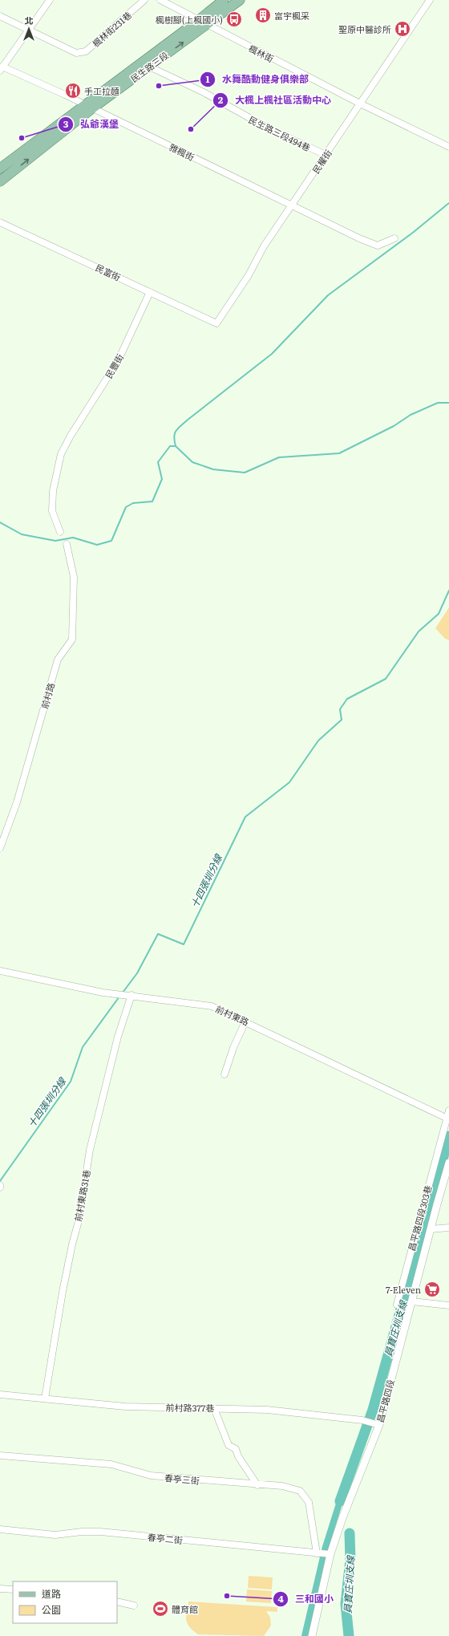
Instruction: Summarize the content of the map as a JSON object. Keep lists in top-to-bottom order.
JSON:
{
  "streets": {
    "main road": ["民生路三段"],
    "street": [
      "楓林街231巷",
      "楓林街",
      "民生路三段494巷",
      "雅楓街",
      "民權街",
      "民富街",
      "民豐街",
      "前村路",
      "前村東路",
      "前村東路31巷",
      "昌平路四段303巷",
      "昌平路四段",
      "前村路377巷",
      "春亭三街",
      "春亭二街"
    ]
  },
  "crossings": [
    ["楓林街", "民生路三段"],
    ["楓林街", "民權街"],
    ["民生路三段", "民生路三段494巷"],
    ["民生路三段", "雅楓街"],
    ["民生路三段494巷", "民權街"],
    ["雅楓街", "民權街"],
    ["民權街", "民富街"],
    ["民富街", "民豐街"],
    ["前村東路", "前村東路31巷"],
    ["前村東路", "昌平路四段303巷"],
    ["前村東路31巷", "前村路377巷"],
    ["昌平路四段303巷", "昌平路四段"],
    ["昌平路四段", "前村路377巷"],
    ["昌平路四段", "春亭二街"],
    ["春亭三街", "春亭二街"]
  ],
  "water": ["十四張圳分線", "員寶庄圳支線"],
  "places": {
    "building": ["富宇楓采"],
    "bus stop": ["楓樹腳(上楓國小)"],
    "hospital": ["聖原中醫診所"],
    "other": [
      "水舞酷動健身俱樂部",
      "大楓上楓社區活動中心",
      "弘爺漢堡",
      "三和國小"
    ],
    "restaurant": ["手工拉麵"],
    "supermarket": ["7-Eleven"],
    "sports": ["體育館"]
  },
  "legend": ["道路", "公園"],
  "north": "top"
}
